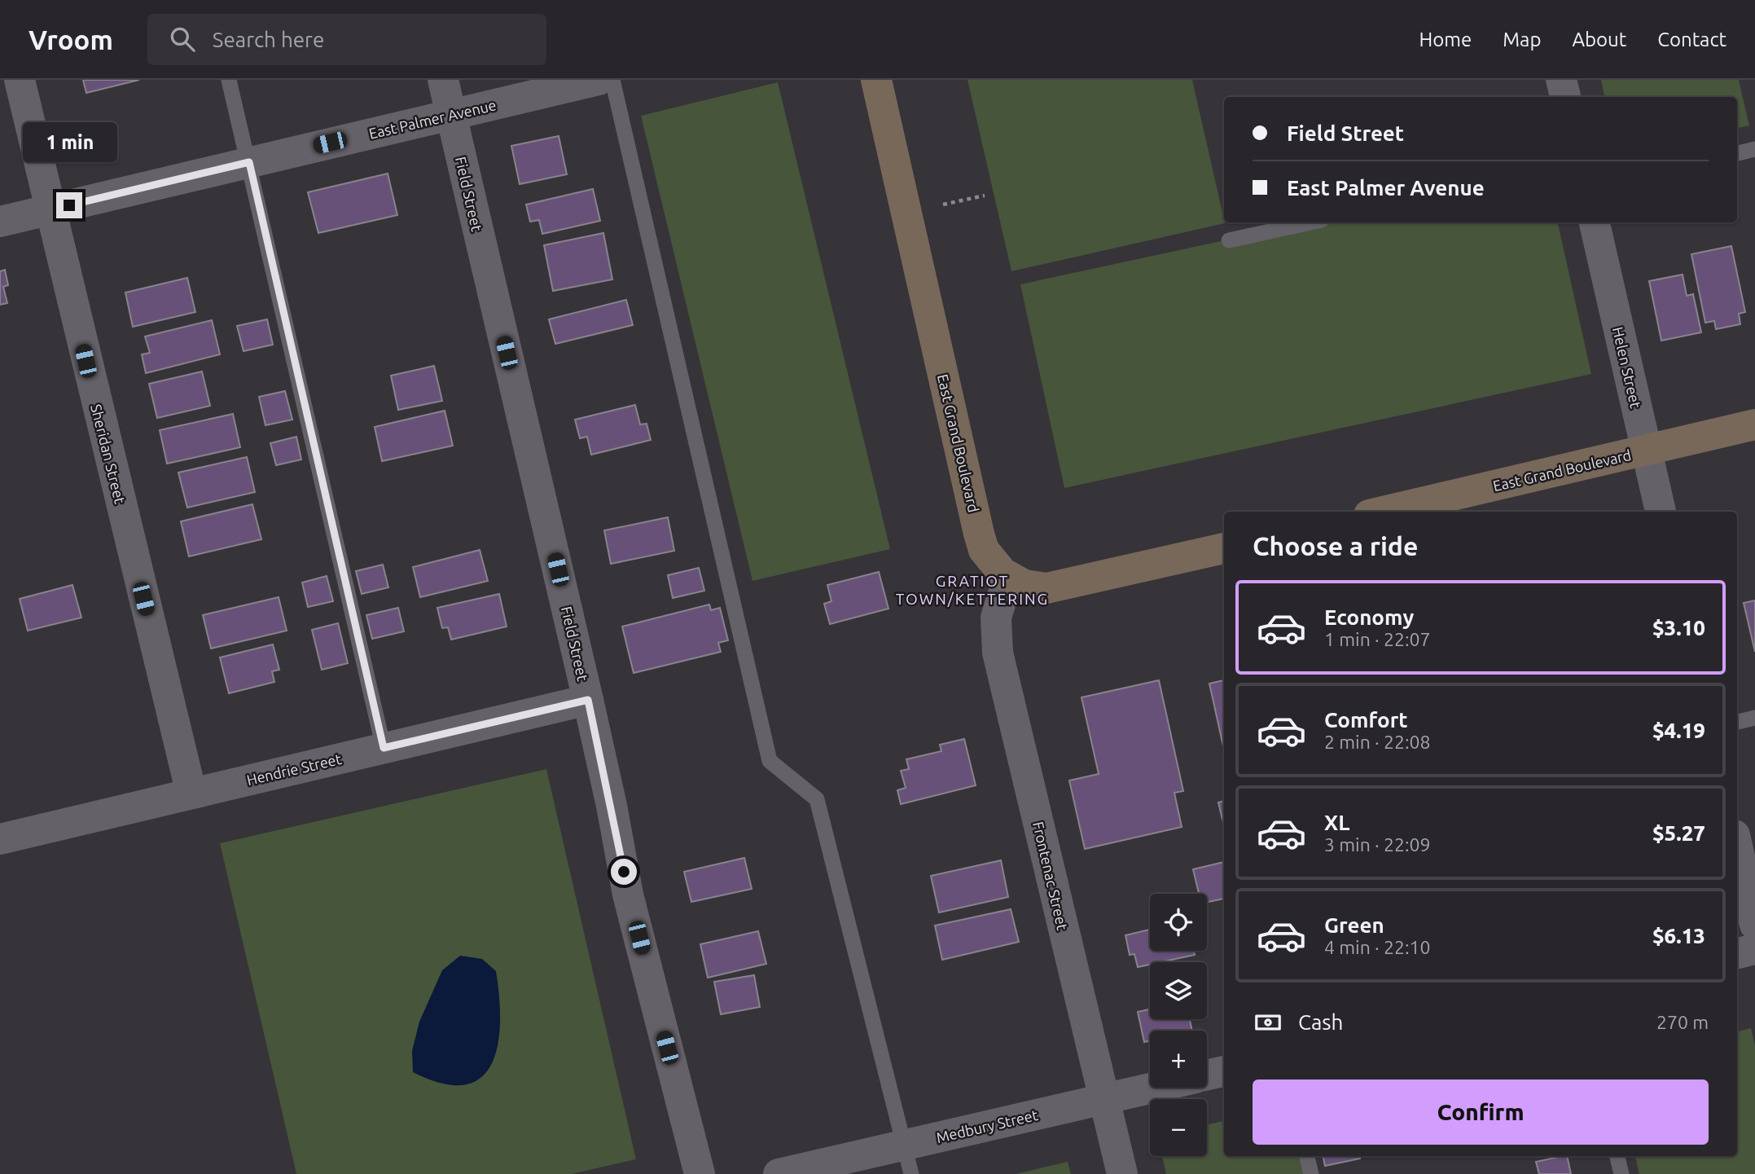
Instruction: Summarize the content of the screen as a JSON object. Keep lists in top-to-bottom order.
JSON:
{
  "streets": {
    "main road": ["East Grand Boulevard"],
    "street": [
      "East Palmer Avenue",
      "Field Street",
      "Helen Street",
      "Sheridan Street",
      "Hendrie Street",
      "Frontenac Street",
      "Medbury Street"
    ]
  },
  "crossings": [
    ["East Palmer Avenue", "Field Street"],
    ["East Palmer Avenue", "Sheridan Street"],
    ["Field Street", "Hendrie Street"],
    ["Helen Street", "East Grand Boulevard"],
    ["East Grand Boulevard", "Frontenac Street"],
    ["Sheridan Street", "Hendrie Street"],
    ["Frontenac Street", "Medbury Street"]
  ],
  "districts": ["GRATIOT TOWN/KETTERING"],
  "page": {
    "header": "Vroom",
    "search": "Search here",
    "nav": [
      "Home",
      "Map",
      "About",
      "Contact"
    ],
    "banner": ["Field Street", "East Palmer Avenue"],
    "bubble": "1 min",
    "heading": "Choose a ride",
    "list": [
      {
        "name": "Economy",
        "note": "1 min · 22:07",
        "value": "$3.10"
      },
      {
        "name": "Comfort",
        "note": "2 min · 22:08",
        "value": "$4.19"
      },
      {
        "name": "XL",
        "note": "3 min · 22:09",
        "value": "$5.27"
      },
      {
        "name": "Green",
        "note": "4 min · 22:10",
        "value": "$6.13"
      }
    ],
    "map_buttons": ["+", "−"],
    "pay": ["Cash", "270 m"],
    "buttons": "Confirm"
  }
}
